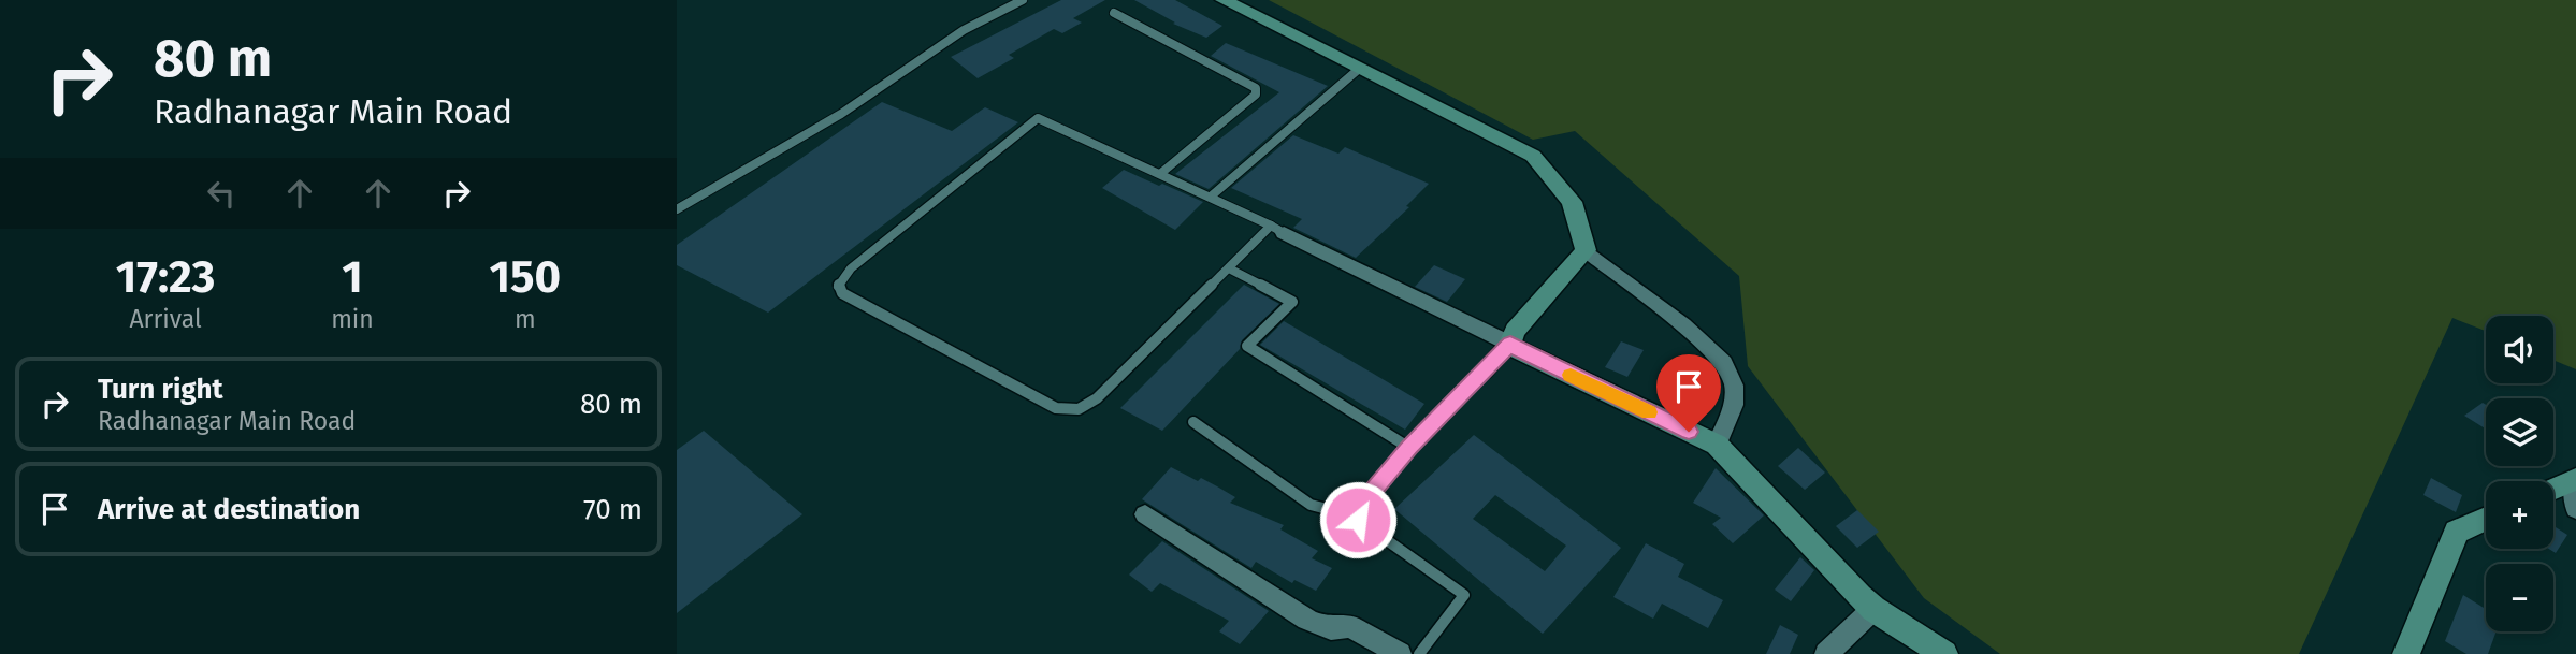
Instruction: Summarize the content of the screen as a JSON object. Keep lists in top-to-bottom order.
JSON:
{
  "page": {
    "turn": ["80 m", "Radhanagar Main Road"],
    "eta": [
      "17:23",
      "Arrival",
      "1",
      "min",
      "150",
      "m"
    ],
    "map_buttons": ["+", "−"],
    "list": [
      {
        "name": "Turn right",
        "note": "Radhanagar Main Road",
        "value": "80 m"
      },
      {
        "name": "Arrive at destination",
        "value": "70 m"
      }
    ]
  }
}
